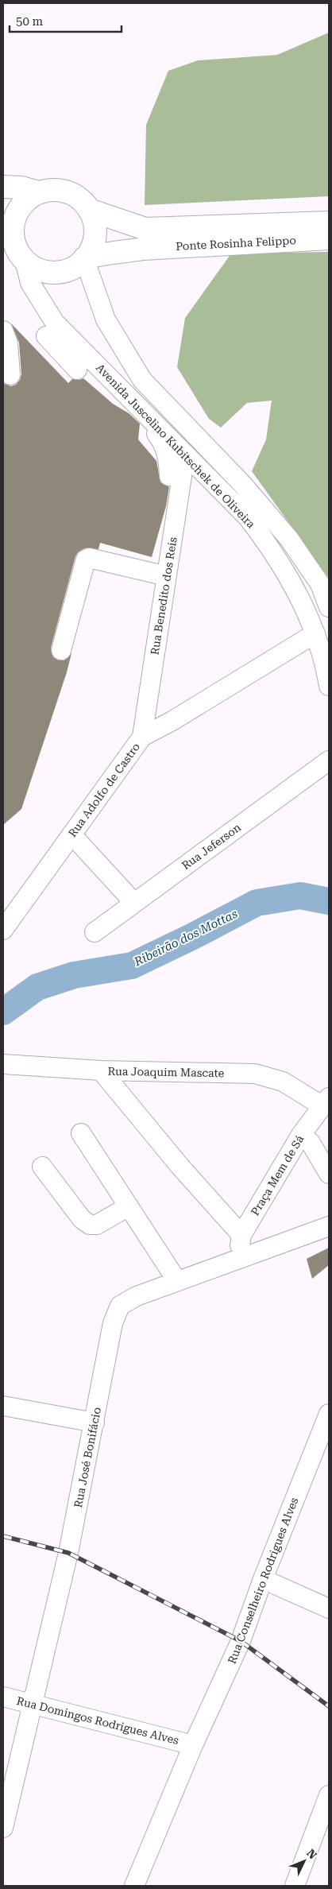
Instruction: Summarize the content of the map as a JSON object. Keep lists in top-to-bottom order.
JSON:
{
  "streets": {
    "main road": ["Ponte Rosinha Felippo"],
    "street": [
      "Avenida Juscelino Kubitschek de Oliveira",
      "Rua Benedito dos Reis",
      "Rua Adolfo de Castro",
      "Rua Jeferson",
      "Rua Joaquim Mascate",
      "Praça Mem de Sá",
      "Rua José Bonifácio",
      "Rua Conselheiro Rodrigues Alves",
      "Rua Domingos Rodrigues Alves"
    ]
  },
  "crossings": [
    ["Avenida Juscelino Kubitschek de Oliveira", "Rua Benedito dos Reis"],
    ["Avenida Juscelino Kubitschek de Oliveira", "Rua Adolfo de Castro"],
    ["Rua Benedito dos Reis", "Rua Adolfo de Castro"],
    ["Rua Joaquim Mascate", "Praça Mem de Sá"],
    ["Praça Mem de Sá", "Rua José Bonifácio"],
    ["Rua José Bonifácio", "Rua Domingos Rodrigues Alves"],
    ["Rua Conselheiro Rodrigues Alves", "Rua Domingos Rodrigues Alves"]
  ],
  "water": ["Ribeirão dos Mottas"],
  "scale_bar": "50 m",
  "north": "top right"
}
